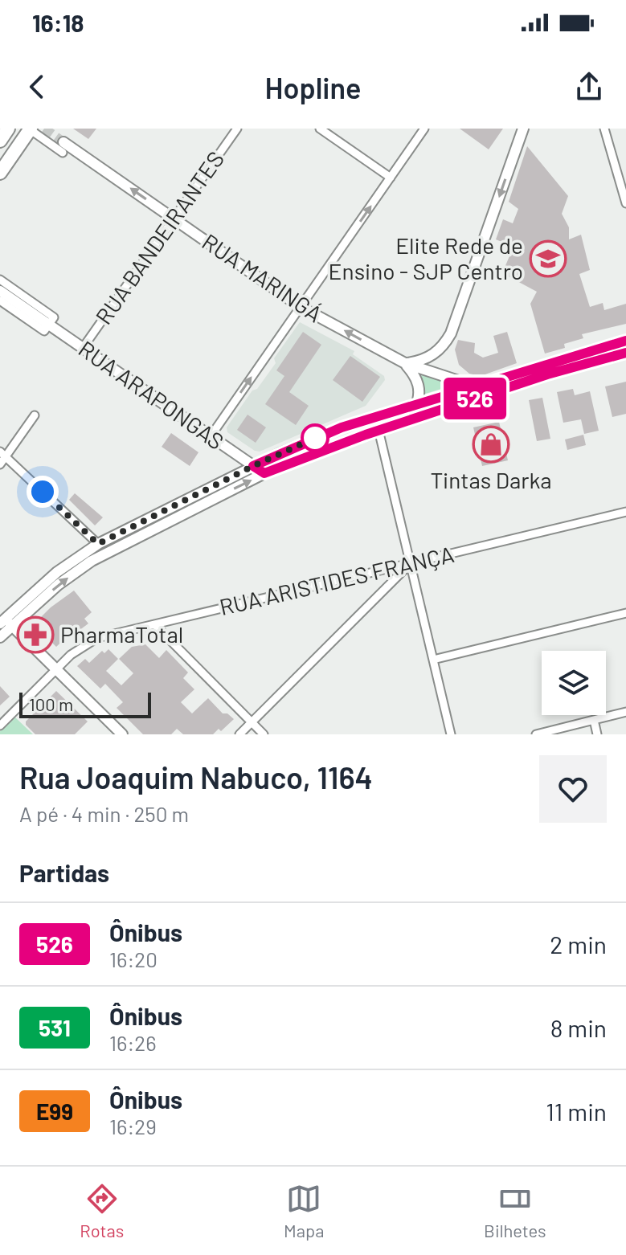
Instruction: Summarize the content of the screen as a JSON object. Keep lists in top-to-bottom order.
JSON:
{
  "streets": {
    "main road": ["RUA MARINGÁ", "RUA ARAPONGAS"],
    "street": ["RUA BANDEIRANTES", "RUA ARISTIDES FRANÇA"]
  },
  "crossings": [
    ["RUA BANDEIRANTES", "RUA MARINGÁ"],
    ["RUA BANDEIRANTES", "RUA ARAPONGAS"]
  ],
  "one_way": ["RUA MARINGÁ"],
  "places": {
    "school or university": ["Elite Rede de Ensino - SJP Centro"],
    "shop": ["Tintas Darka"],
    "pharmacy": ["PharmaTotal"]
  },
  "lines": ["bus line 526"],
  "scale_bar": "100 m",
  "page": {
    "status": "16:18",
    "header": "Hopline",
    "on_map": "526",
    "scale": "100 m",
    "heading": [
      ["Rua Joaquim Nabuco, 1164", "A pé · 4 min · 250 m"],
      "Partidas"
    ],
    "list": [
      {
        "mark": "526",
        "name": "Ônibus",
        "note": "16:20",
        "value": "2 min"
      },
      {
        "mark": "531",
        "name": "Ônibus",
        "note": "16:26",
        "value": "8 min"
      },
      {
        "mark": "E99",
        "name": "Ônibus",
        "note": "16:29",
        "value": "11 min"
      }
    ],
    "tabs": ["Rotas", "Mapa", "Bilhetes"]
  }
}
